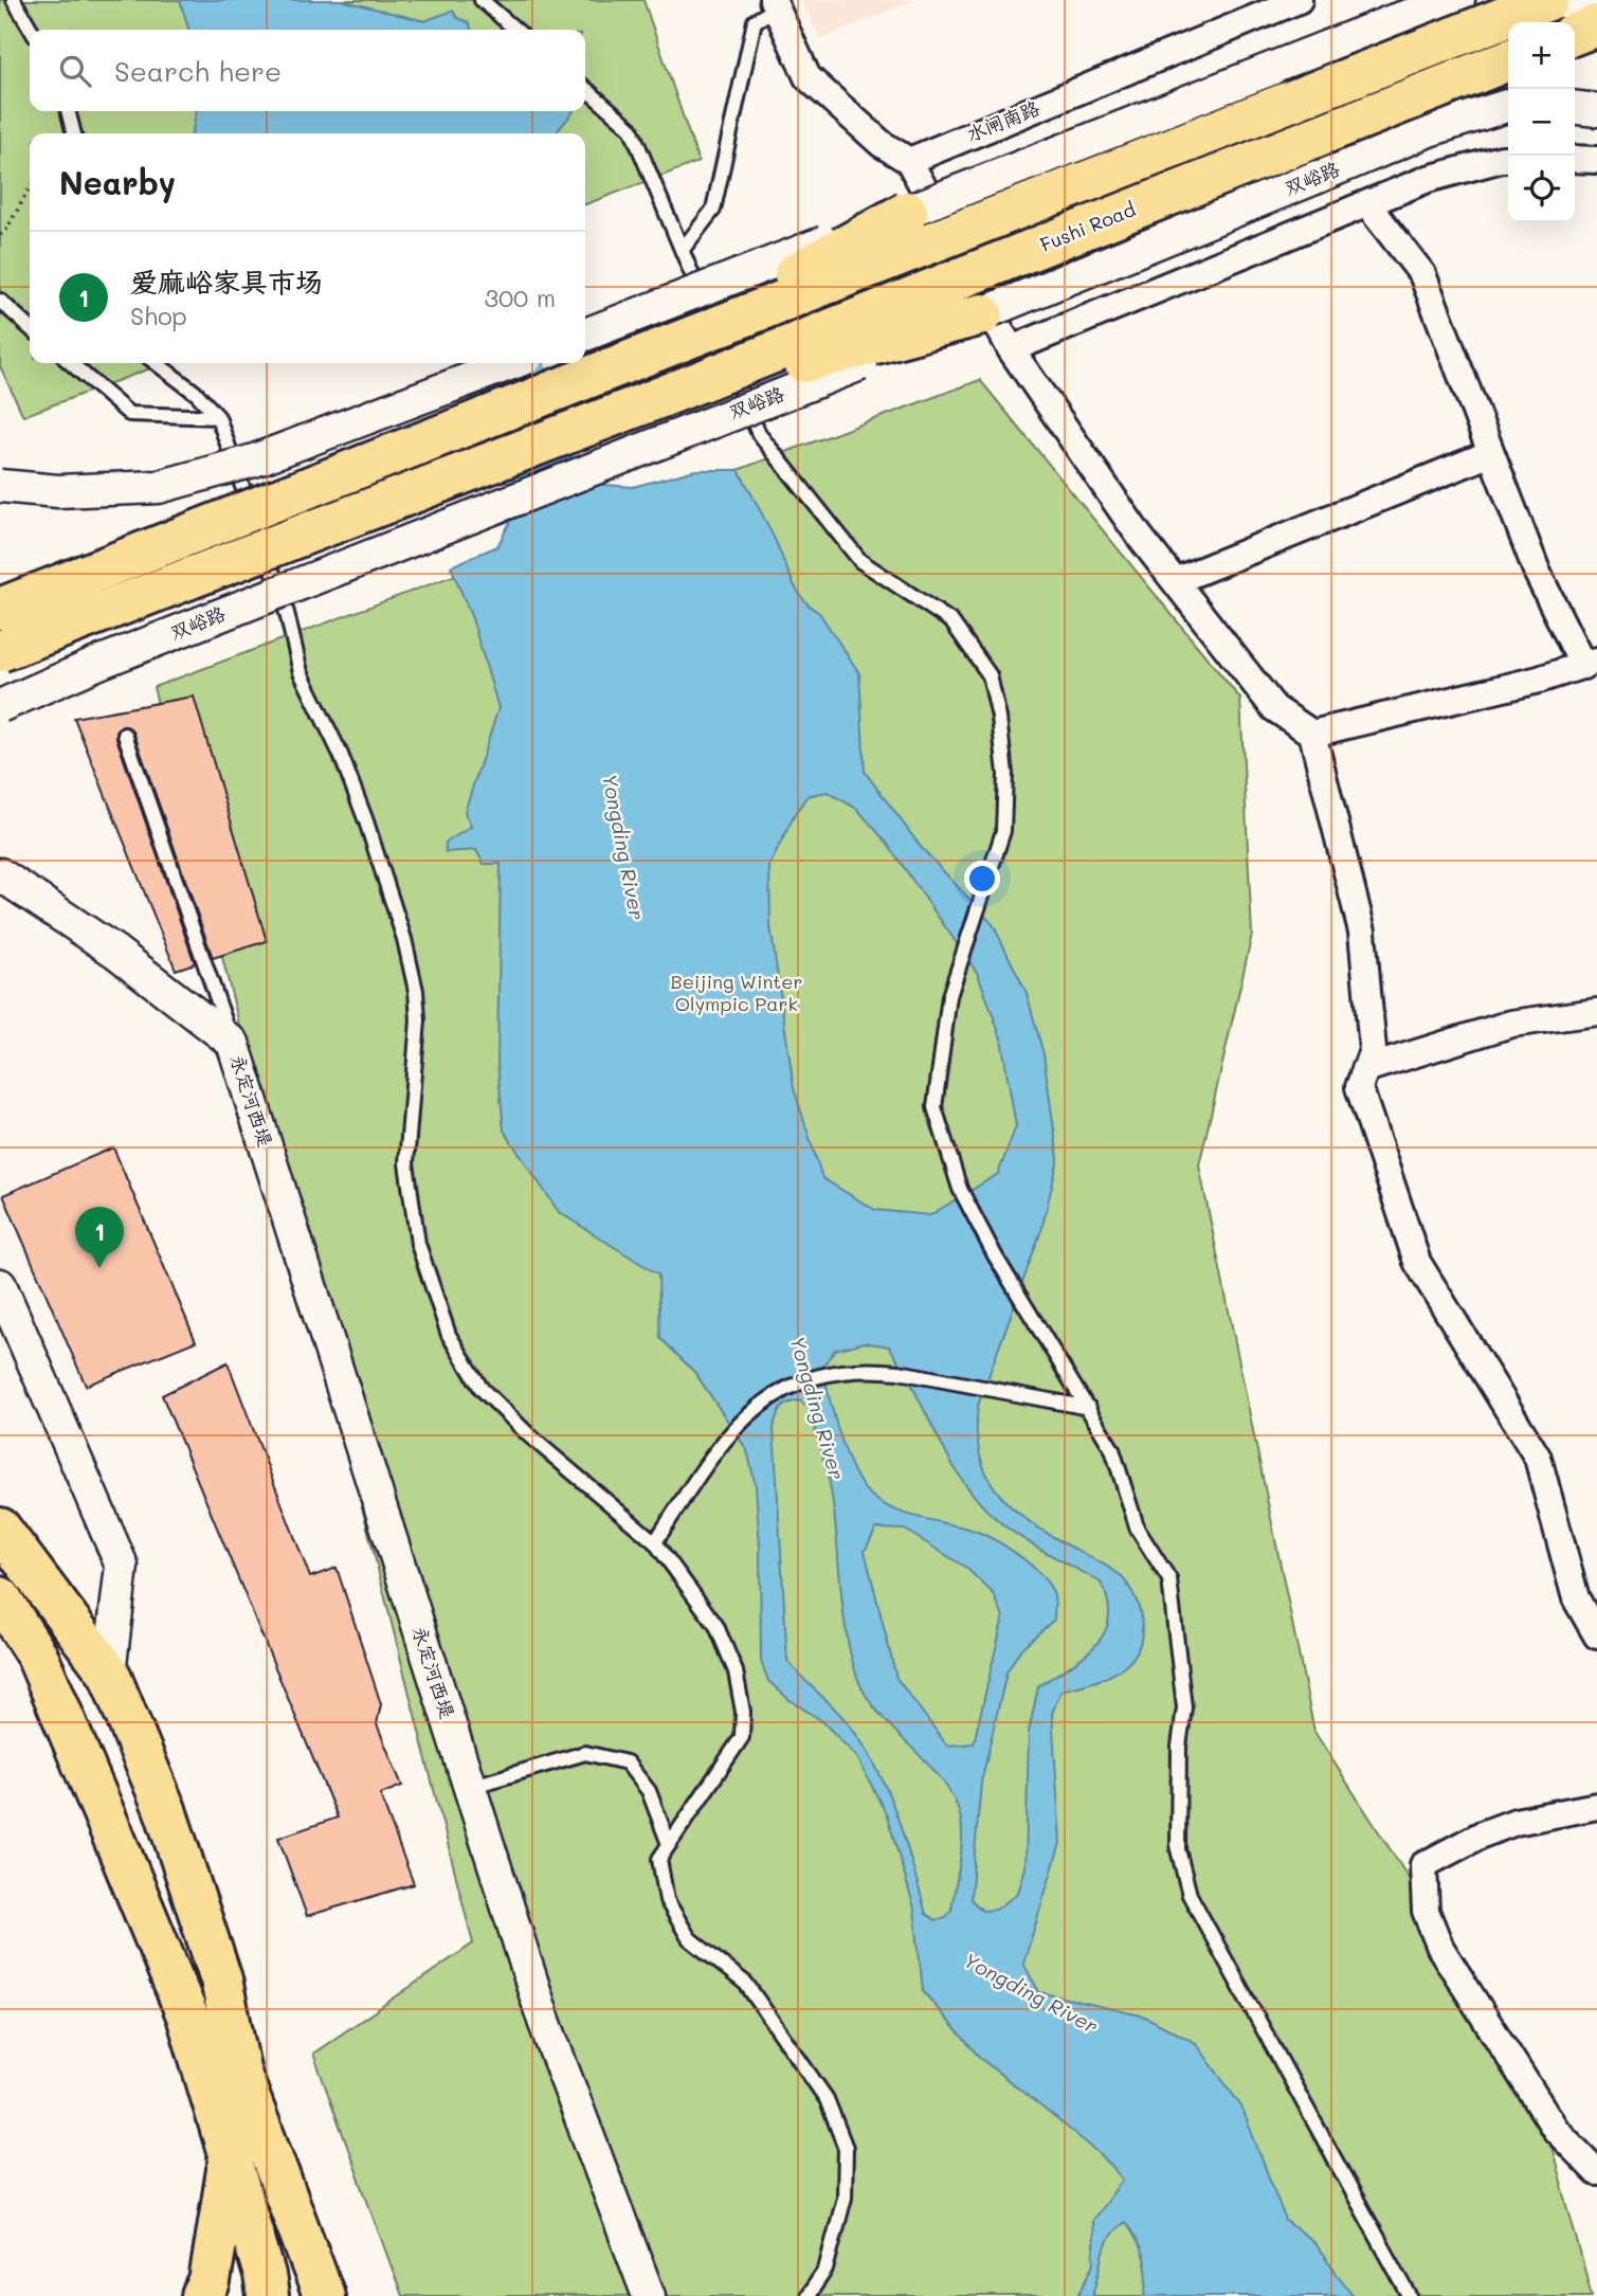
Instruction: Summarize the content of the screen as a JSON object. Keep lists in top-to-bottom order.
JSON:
{
  "streets": {
    "highway": ["Fushi Road"],
    "street": ["水闸南路", "双峪路", "永定河西堤"]
  },
  "water": ["Yongding River"],
  "parks": ["Beijing Winter Olympic Park"],
  "page": {
    "map_buttons": ["+", "−"],
    "search": "Search here",
    "heading": "Nearby",
    "list": [
      {
        "mark": "1",
        "name": "爱麻峪家具市场",
        "note": "Shop",
        "value": "300 m"
      }
    ],
    "pins": "1"
  }
}
